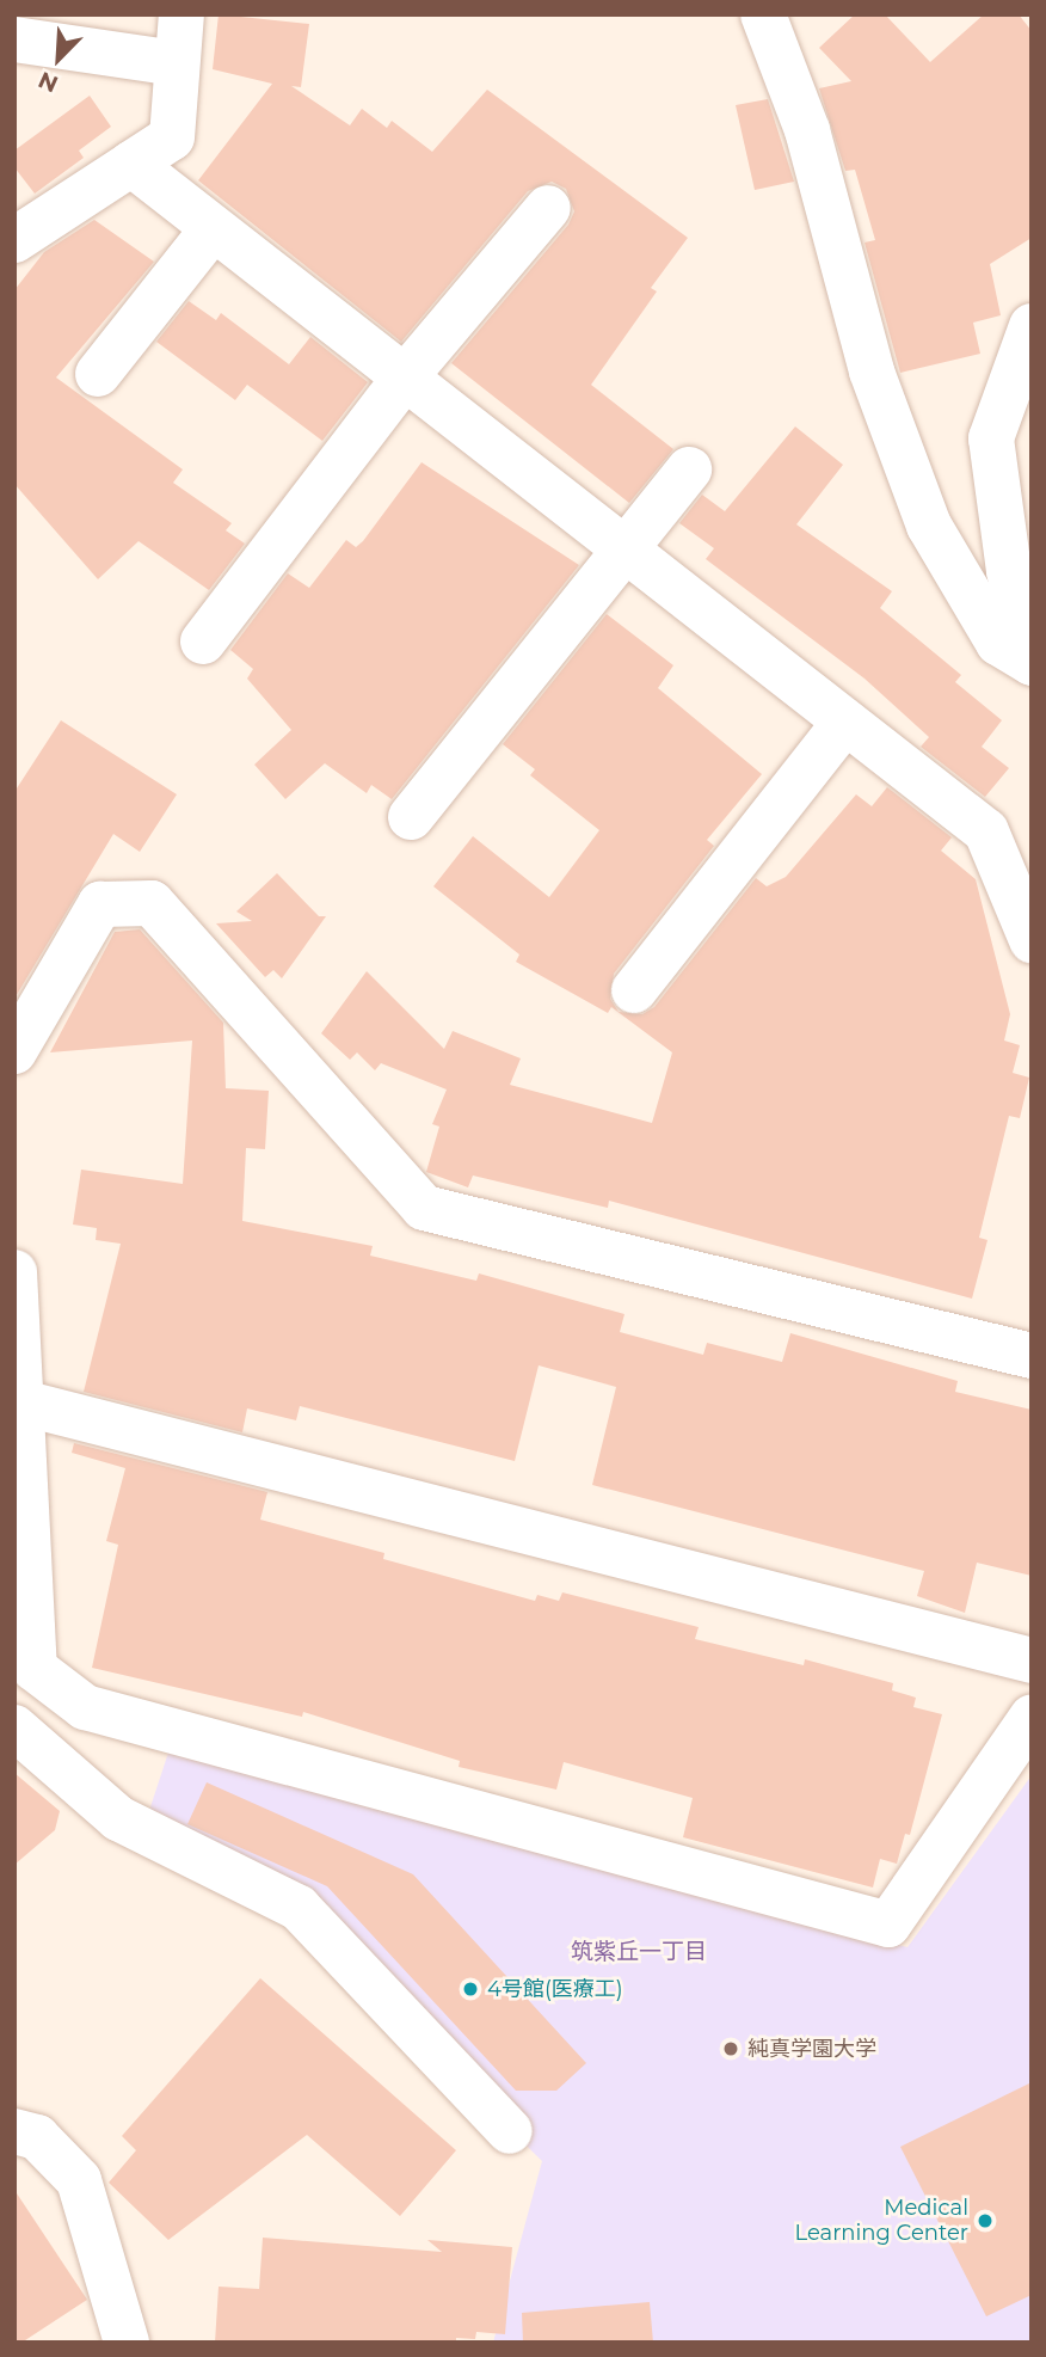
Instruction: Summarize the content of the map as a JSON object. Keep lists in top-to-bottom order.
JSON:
{
  "districts": ["筑紫丘一丁目"],
  "places": ["4号館(医療工)", "純真学園大学", "Medical Learning Center"],
  "north": "bottom left"
}
